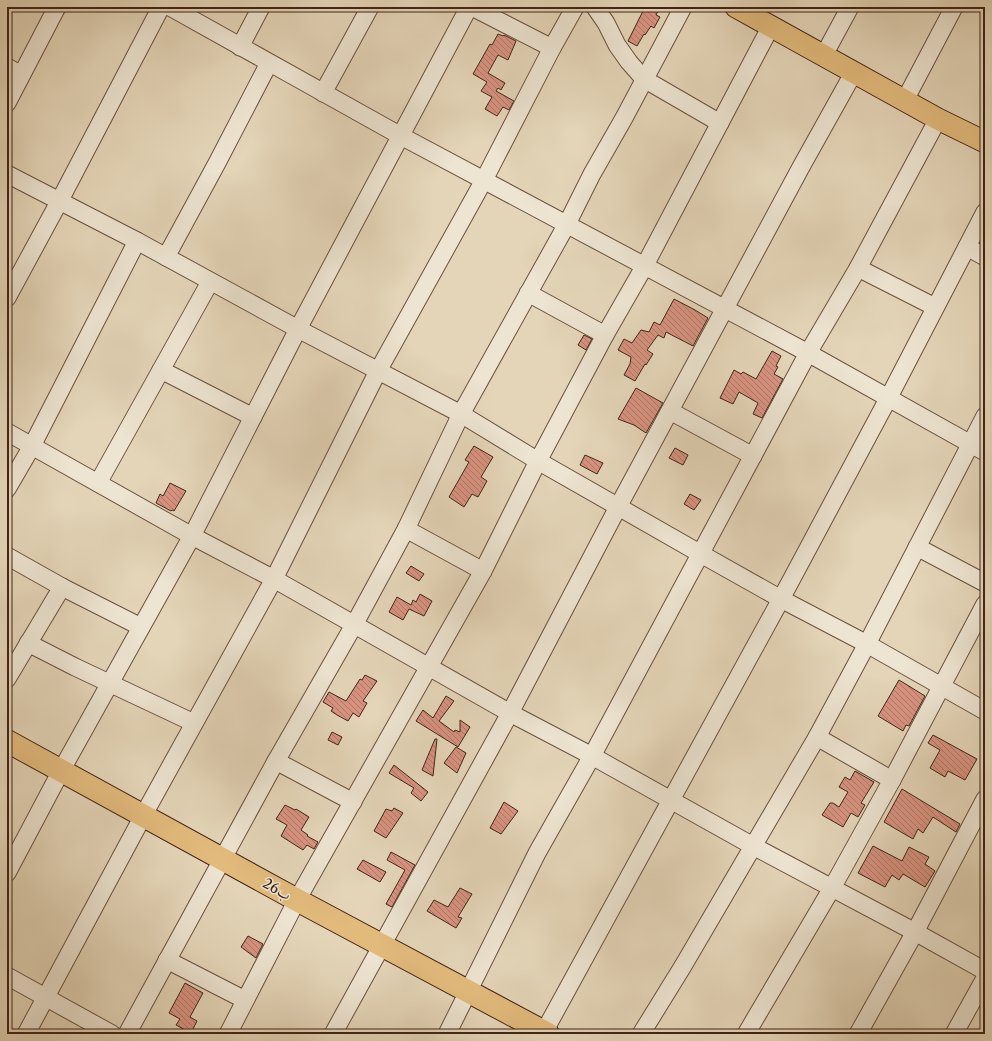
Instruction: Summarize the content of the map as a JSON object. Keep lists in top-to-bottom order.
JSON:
{
  "streets": {
    "highway": ["26ب"]
  }
}
